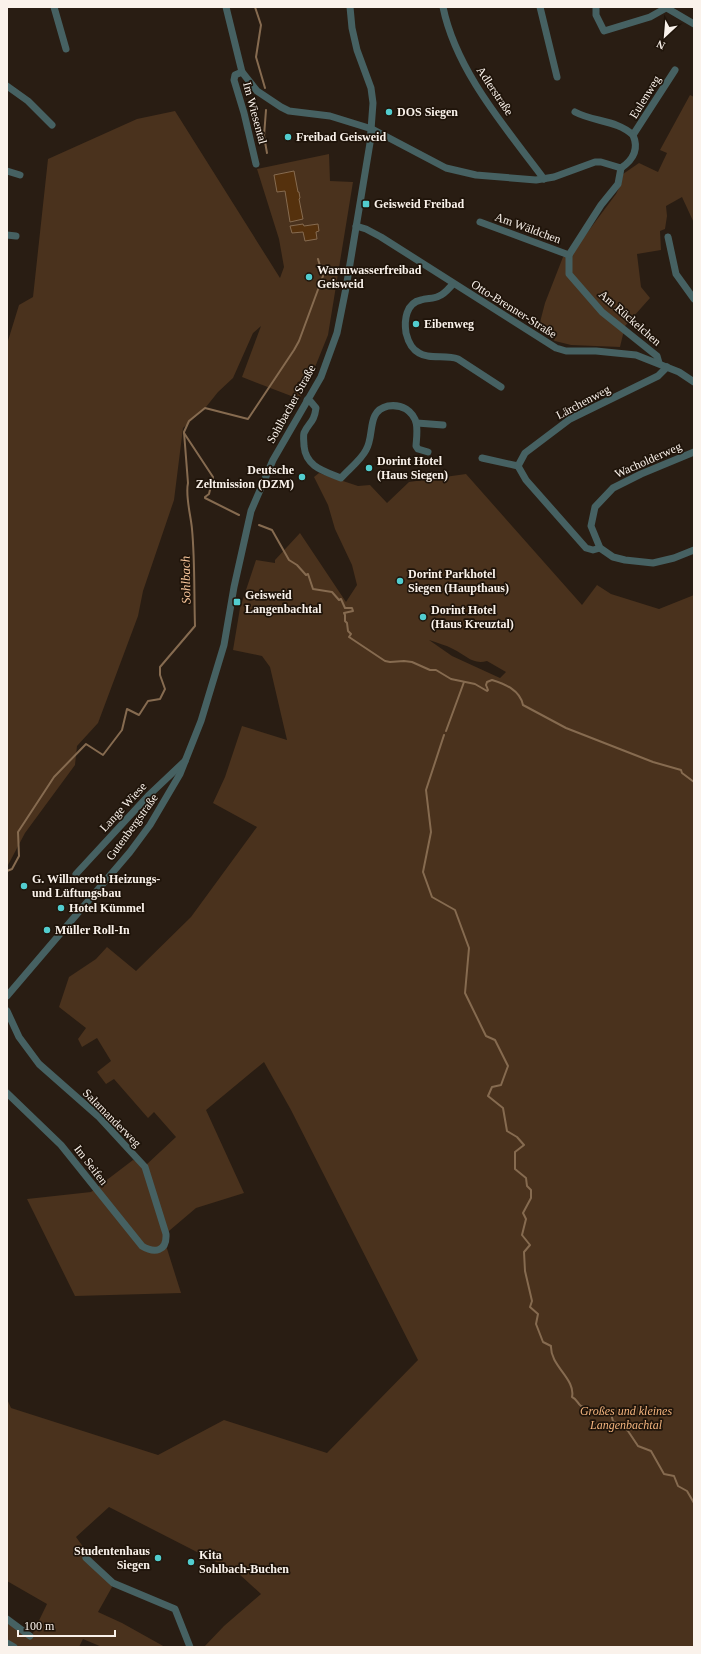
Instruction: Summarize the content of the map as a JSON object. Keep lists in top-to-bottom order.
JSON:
{
  "streets": {
    "street": [
      "Adlerstraße",
      "Eulenweg",
      "Im Wiesental",
      "Am Wäldchen",
      "Otto-Brenner-Straße",
      "Am Rückelchen",
      "Lärchenweg",
      "Sohlbacher Straße",
      "Wacholderweg",
      "Lange Wiese",
      "Gutenbergstraße",
      "Salamanderweg",
      "Im Seifen"
    ]
  },
  "crossings": [
    ["Im Wiesental", "Sohlbacher Straße"],
    ["Am Wäldchen", "Am Rückelchen"],
    ["Otto-Brenner-Straße", "Am Rückelchen"],
    ["Otto-Brenner-Straße", "Lärchenweg"],
    ["Otto-Brenner-Straße", "Sohlbacher Straße"],
    ["Sohlbacher Straße", "Lange Wiese"],
    ["Sohlbacher Straße", "Gutenbergstraße"],
    ["Lange Wiese", "Gutenbergstraße"],
    ["Salamanderweg", "Im Seifen"]
  ],
  "water": ["Sohlbach"],
  "parks": ["Großes und kleines Langenbachtal"],
  "places": {
    "other": [
      "DOS Siegen",
      "Freibad Geisweid",
      "Warmwasserfreibad Geisweid",
      "Eibenweg",
      "Dorint Hotel (Haus Siegen)",
      "Deutsche Zeltmission (DZM)",
      "Dorint Parkhotel Siegen (Haupthaus)",
      "Dorint Hotel (Haus Kreuztal)",
      "G. Willmeroth Heizungs- und Lüftungsbau",
      "Hotel Kümmel",
      "Müller Roll-In",
      "Studentenhaus Siegen",
      "Kita Sohlbach-Buchen"
    ],
    "transit": ["Geisweid Freibad", "Geisweid Langenbachtal"]
  },
  "scale_bar": "100 m",
  "north": "bottom left"
}
